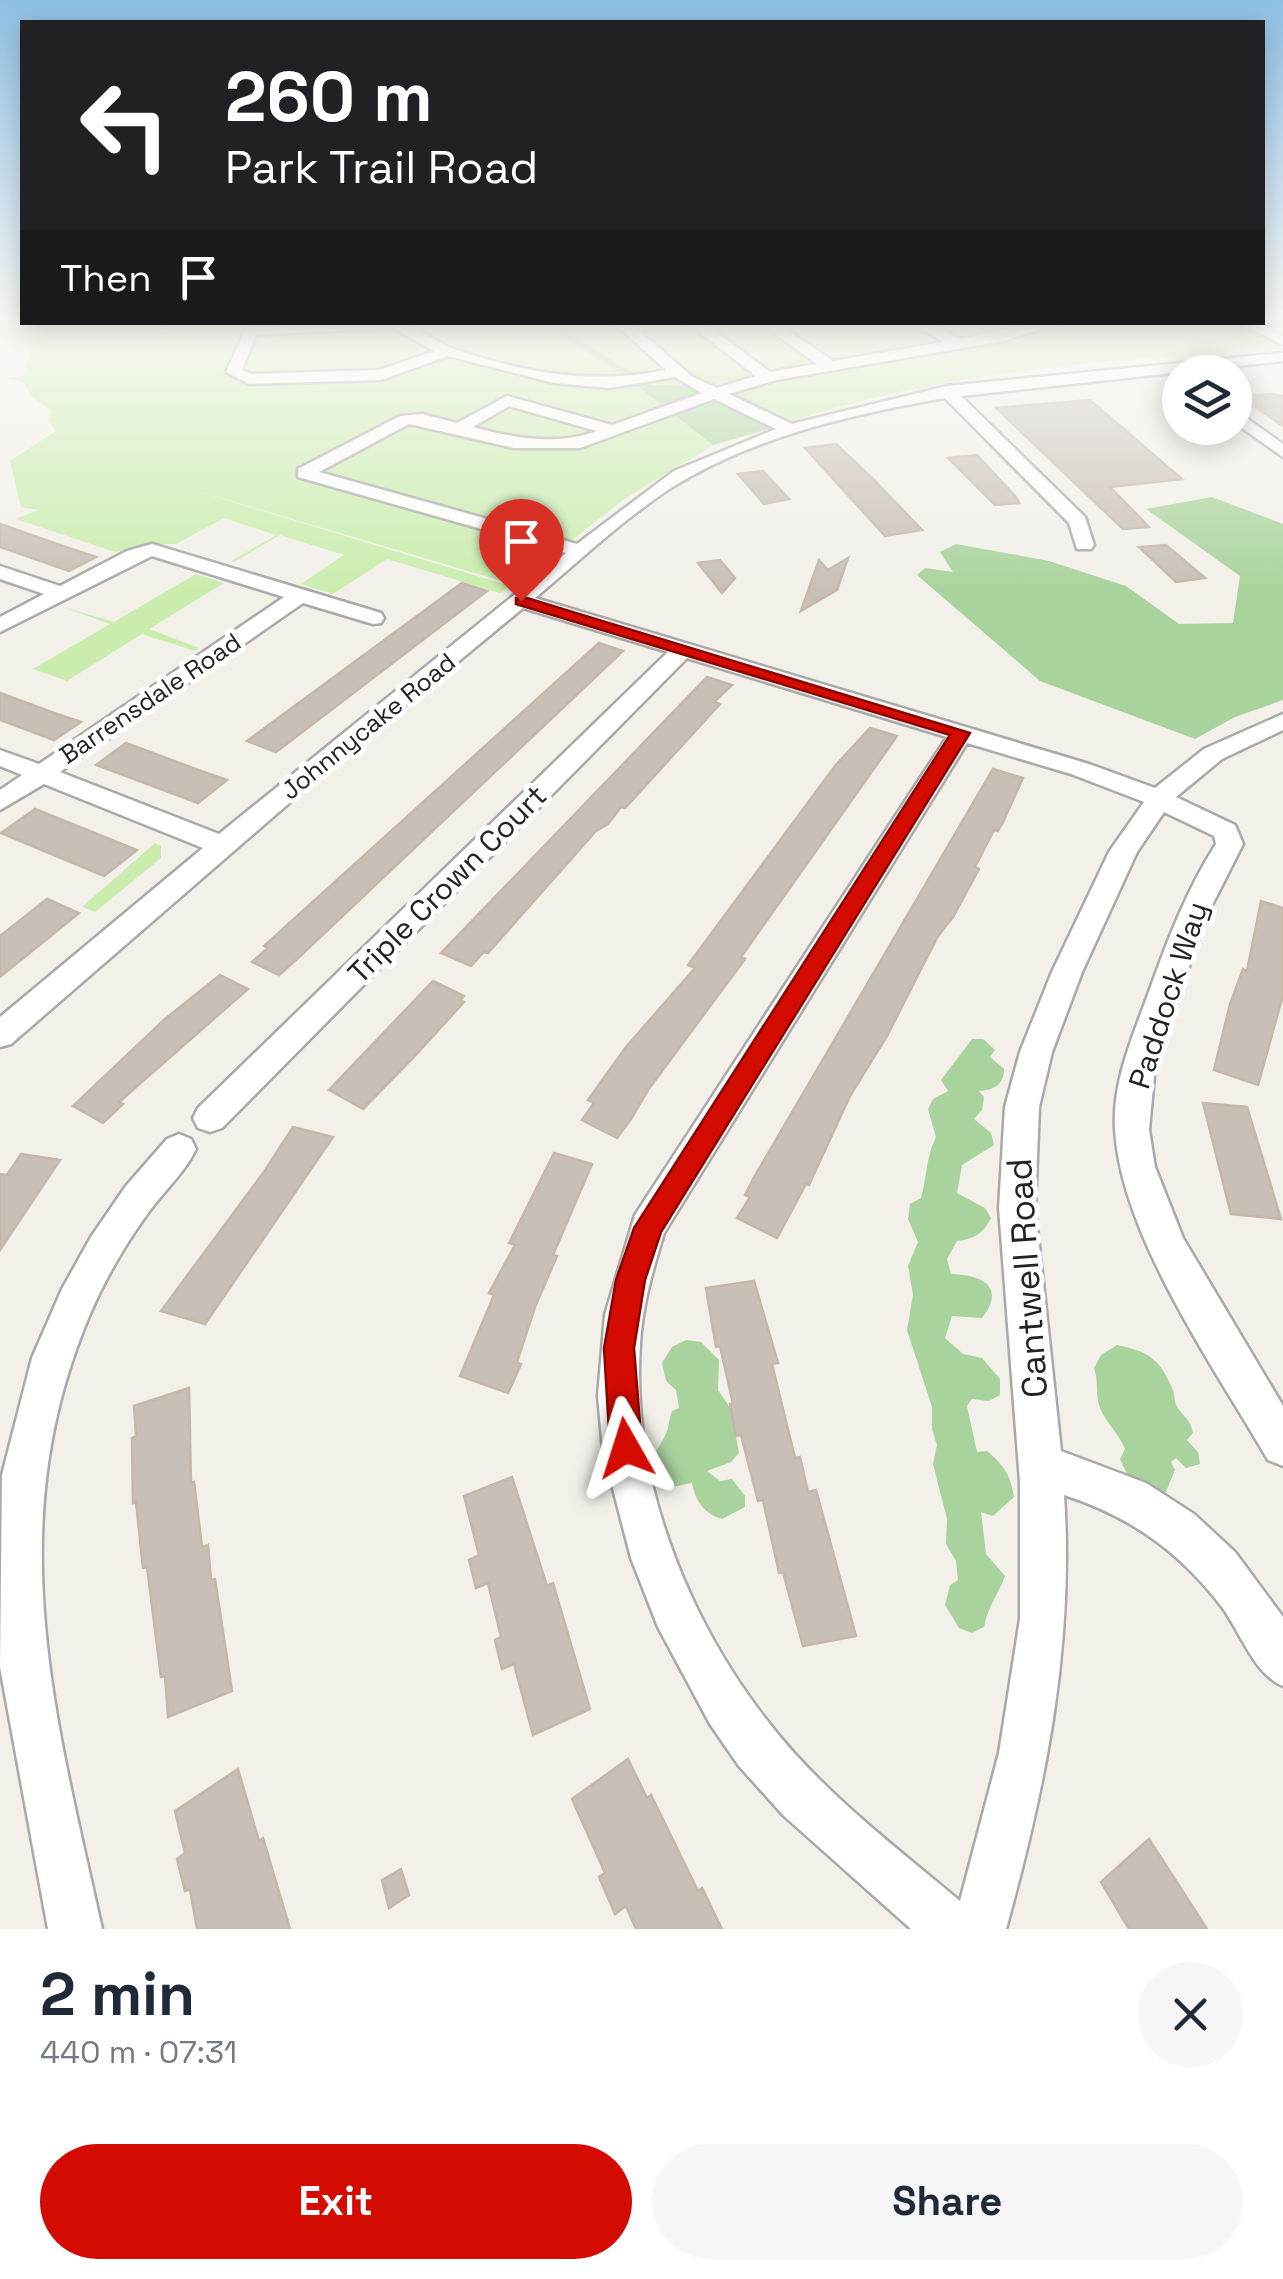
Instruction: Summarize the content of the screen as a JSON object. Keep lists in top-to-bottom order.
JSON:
{
  "streets": {
    "street": [
      "Barrensdale Road",
      "Johnnycake Road",
      "Triple Crown Court",
      "Paddock Way",
      "Cantwell Road"
    ]
  },
  "crossings": [
    ["Johnnycake Road", "Paddock Way"],
    ["Triple Crown Court", "Paddock Way"],
    ["Paddock Way", "Cantwell Road"]
  ],
  "page": {
    "turn": ["260 m", "Park Trail Road"],
    "then": "Then",
    "heading": ["2 min", "440 m · 07:31"],
    "buttons": ["Exit", "Share"]
  }
}
